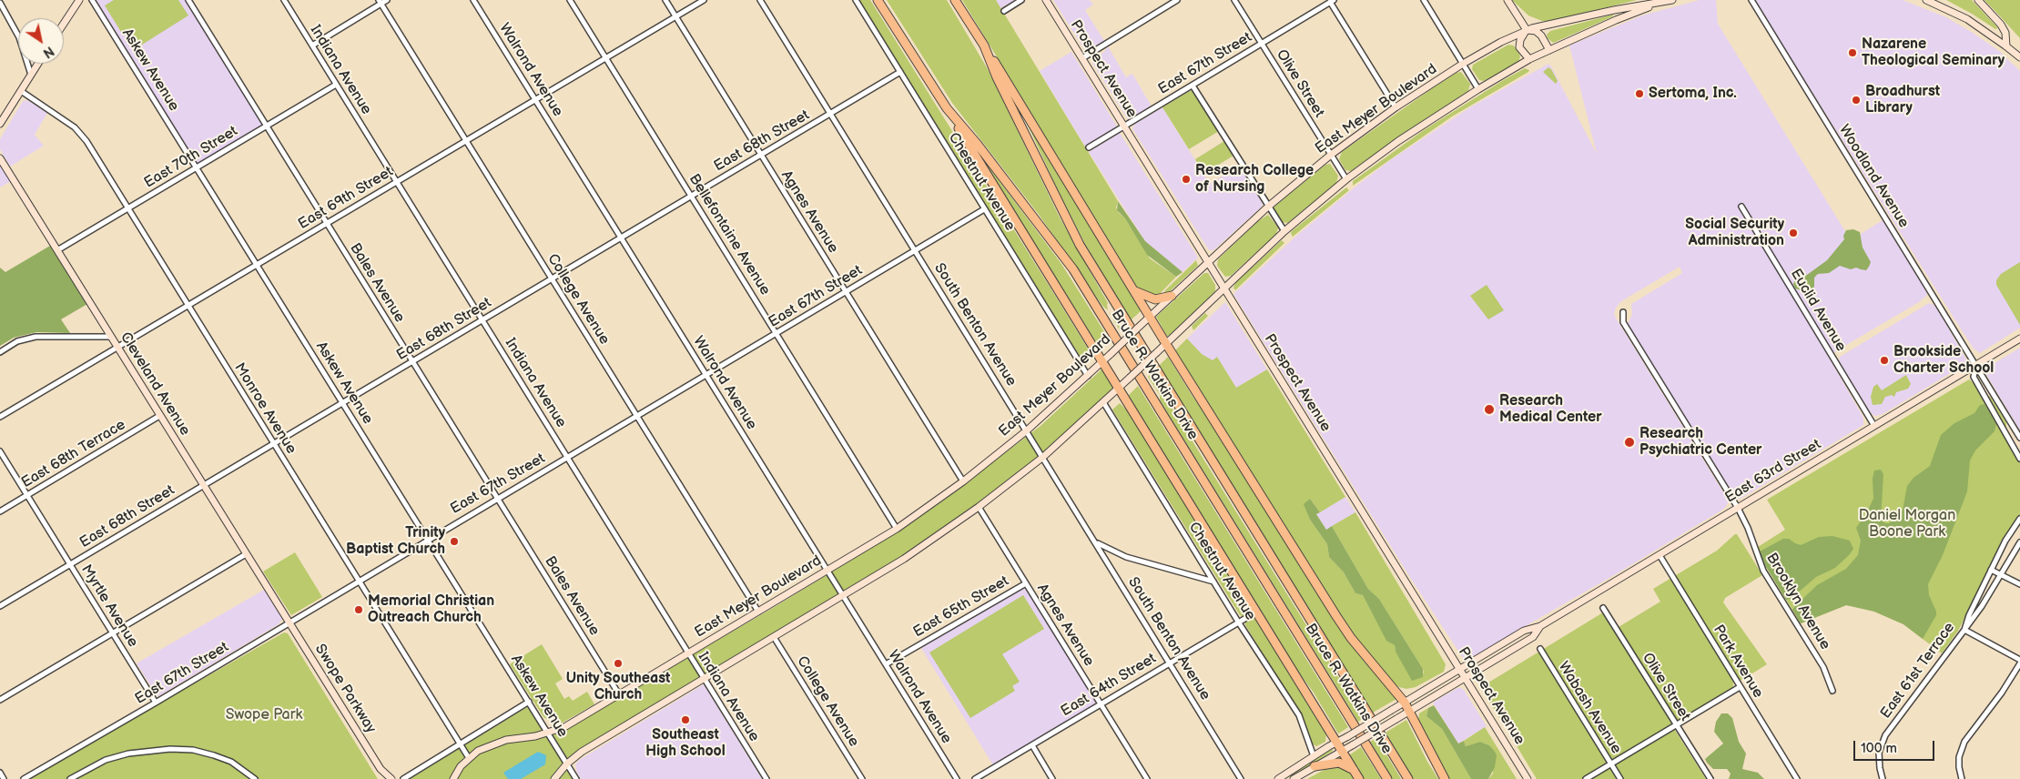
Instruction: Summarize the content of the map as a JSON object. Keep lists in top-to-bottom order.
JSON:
{
  "streets": {
    "highway": ["Bruce R. Watkins Drive"],
    "main road": [
      "Prospect Avenue",
      "East Meyer Boulevard",
      "Cleveland Avenue",
      "East 63rd Street",
      "Swope Parkway"
    ],
    "street": [
      "East 67th Street",
      "Askew Avenue",
      "Indiana Avenue",
      "Walrond Avenue",
      "Olive Street",
      "East 68th Street",
      "East 70th Street",
      "Woodland Avenue",
      "Chestnut Avenue",
      "East 69th Street",
      "Agnes Avenue",
      "Bellefontaine Avenue",
      "Bales Avenue",
      "College Avenue",
      "Euclid Avenue",
      "South Benton Avenue",
      "Monroe Avenue",
      "East 68th Terrace",
      "Brooklyn Avenue",
      "Myrtle Avenue",
      "East 65th Street",
      "Park Avenue",
      "East 61st Terrace",
      "East 64th Street",
      "Wabash Avenue"
    ]
  },
  "crossings": [
    ["East 67th Street", "Prospect Avenue"],
    ["East 67th Street", "Askew Avenue"],
    ["East 67th Street", "Indiana Avenue"],
    ["East 67th Street", "Walrond Avenue"],
    ["East 67th Street", "Olive Street"],
    ["East 67th Street", "Chestnut Avenue"],
    ["East 67th Street", "Agnes Avenue"],
    ["East 67th Street", "Bellefontaine Avenue"],
    ["East 67th Street", "Bales Avenue"],
    ["East 67th Street", "College Avenue"],
    ["East 67th Street", "South Benton Avenue"],
    ["East 67th Street", "Cleveland Avenue"],
    ["East 67th Street", "Monroe Avenue"],
    ["East 67th Street", "Myrtle Avenue"],
    ["East 67th Street", "Swope Parkway"],
    ["Prospect Avenue", "East Meyer Boulevard"],
    ["Prospect Avenue", "East 63rd Street"],
    ["Askew Avenue", "East Meyer Boulevard"],
    ["Askew Avenue", "East 68th Street"],
    ["Askew Avenue", "East 70th Street"],
    ["Askew Avenue", "East 69th Street"],
    ["Indiana Avenue", "East Meyer Boulevard"],
    ["Indiana Avenue", "East 68th Street"],
    ["Indiana Avenue", "East 70th Street"],
    ["Indiana Avenue", "East 69th Street"],
    ["Walrond Avenue", "East Meyer Boulevard"],
    ["Walrond Avenue", "East 68th Street"],
    ["Walrond Avenue", "East 69th Street"],
    ["Walrond Avenue", "East 65th Street"],
    ["Olive Street", "East Meyer Boulevard"],
    ["East Meyer Boulevard", "Chestnut Avenue"],
    ["East Meyer Boulevard", "Agnes Avenue"],
    ["East Meyer Boulevard", "Bellefontaine Avenue"],
    ["East Meyer Boulevard", "Bales Avenue"],
    ["East Meyer Boulevard", "College Avenue"],
    ["East Meyer Boulevard", "South Benton Avenue"],
    ["East Meyer Boulevard", "Monroe Avenue"],
    ["East 68th Street", "Chestnut Avenue"],
    ["East 68th Street", "Agnes Avenue"],
    ["East 68th Street", "Bellefontaine Avenue"],
    ["East 68th Street", "Bales Avenue"],
    ["East 68th Street", "College Avenue"],
    ["East 68th Street", "South Benton Avenue"],
    ["East 68th Street", "Cleveland Avenue"],
    ["East 68th Street", "Monroe Avenue"],
    ["East 68th Street", "Myrtle Avenue"],
    ["East 70th Street", "Bales Avenue"],
    ["East 70th Street", "Cleveland Avenue"],
    ["East 70th Street", "Monroe Avenue"],
    ["Woodland Avenue", "East 63rd Street"],
    ["Chestnut Avenue", "East 63rd Street"],
    ["Chestnut Avenue", "East 64th Street"],
    ["East 69th Street", "Agnes Avenue"],
    ["East 69th Street", "Bellefontaine Avenue"],
    ["East 69th Street", "Bales Avenue"],
    ["East 69th Street", "College Avenue"],
    ["East 69th Street", "Cleveland Avenue"],
    ["East 69th Street", "Monroe Avenue"],
    ["Agnes Avenue", "East 65th Street"],
    ["Agnes Avenue", "East 64th Street"],
    ["Euclid Avenue", "East 63rd Street"],
    ["South Benton Avenue", "East 64th Street"],
    ["Cleveland Avenue", "East 68th Terrace"],
    ["Cleveland Avenue", "Swope Parkway"],
    ["East 68th Terrace", "Myrtle Avenue"],
    ["East 63rd Street", "Brooklyn Avenue"],
    ["East 63rd Street", "Park Avenue"]
  ],
  "parks": ["Daniel Morgan Boone Park", "Swope Park"],
  "places": [
    "Nazarene Theological Seminary",
    "Sertoma, Inc.",
    "Broadhurst Library",
    "Research College of Nursing",
    "Social Security Administration",
    "Brookside Charter School",
    "Research Medical Center",
    "Research Psychiatric Center",
    "Trinity Baptist Church",
    "Memorial Christian Outreach Church",
    "Unity Southeast Church",
    "Southeast High School"
  ],
  "scale_bar": "100 m",
  "north": "bottom right"
}
